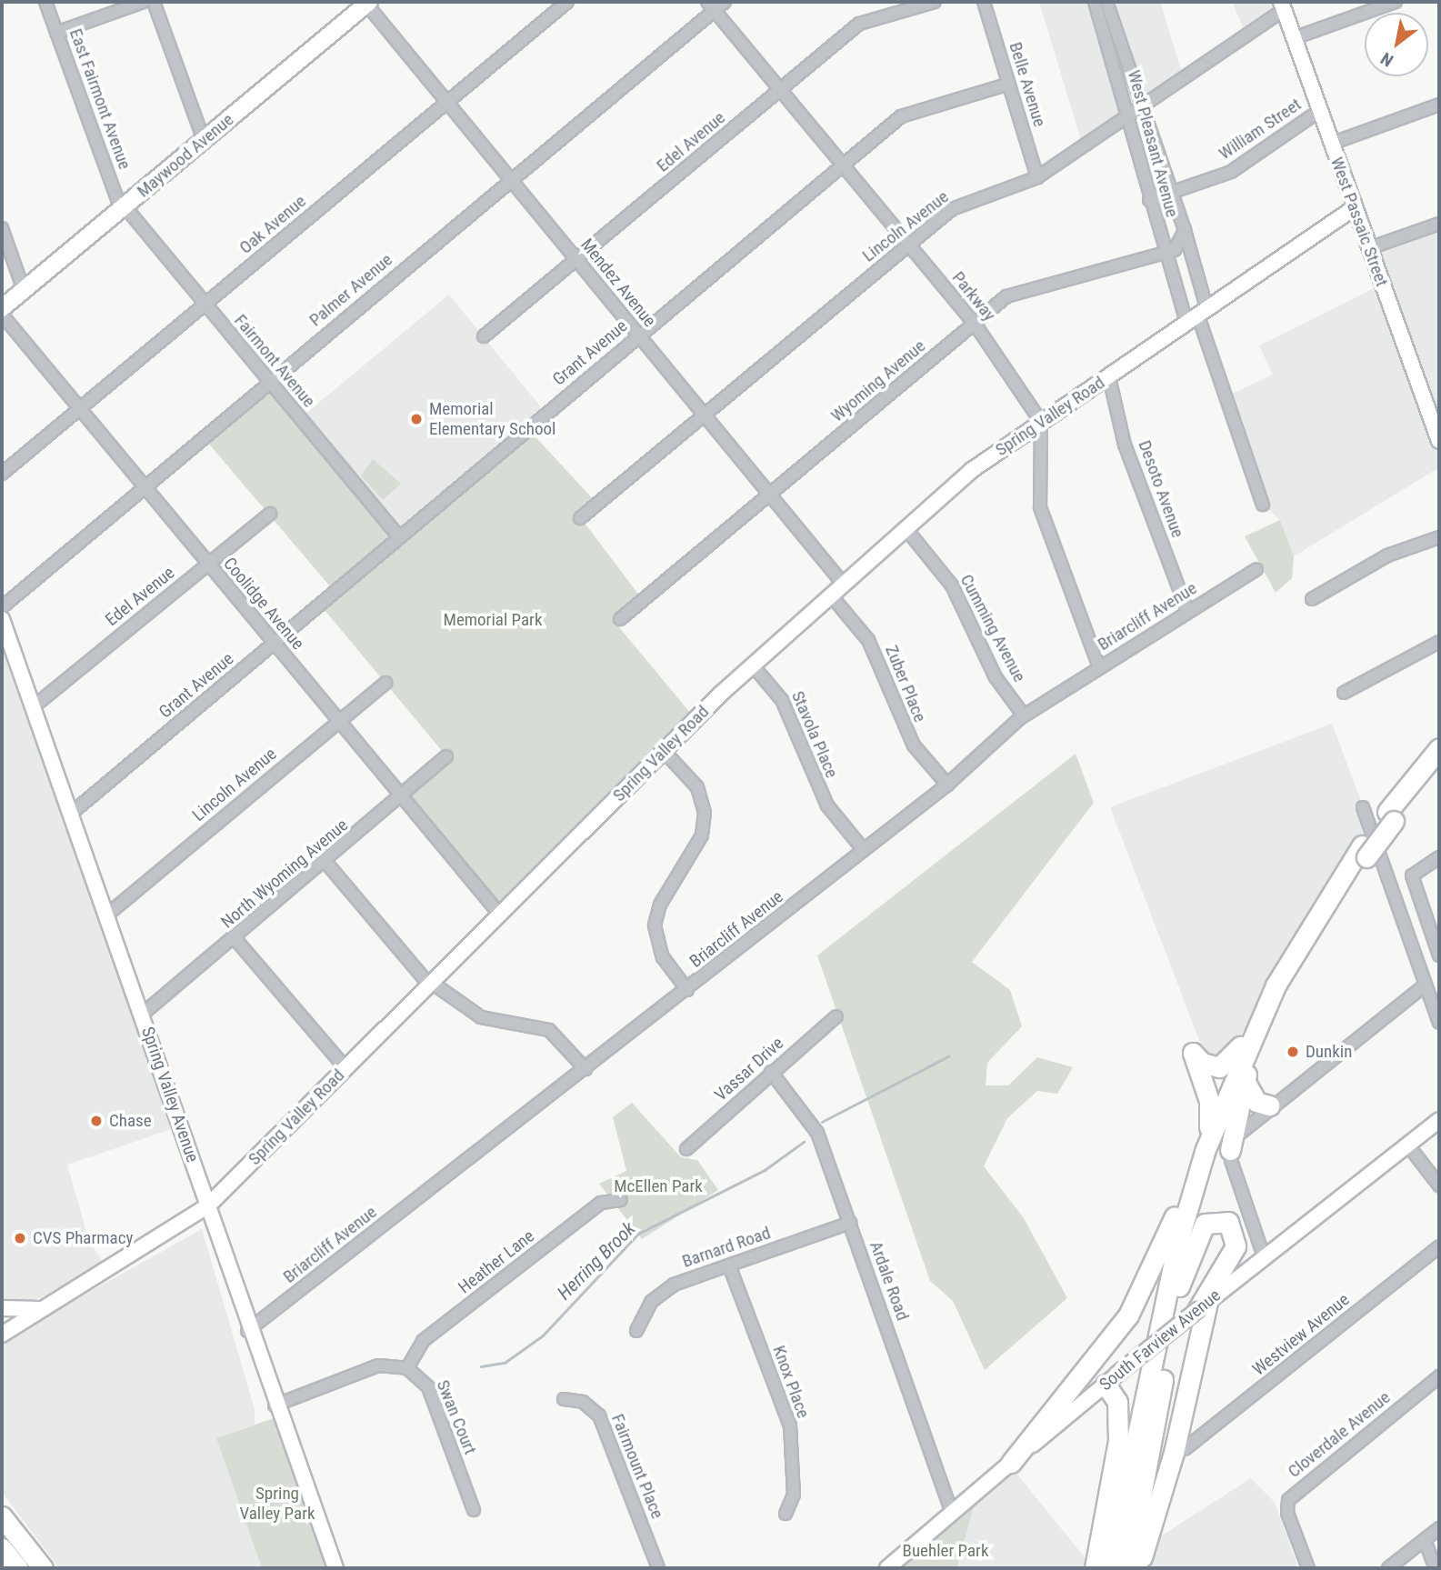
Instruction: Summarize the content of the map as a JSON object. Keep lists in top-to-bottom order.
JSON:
{
  "streets": {
    "main road": ["Maywood Avenue"],
    "street": [
      "Belle Avenue",
      "East Fairmont Avenue",
      "William Street",
      "Edel Avenue",
      "West Pleasant Avenue",
      "West Passaic Street",
      "Oak Avenue",
      "Lincoln Avenue",
      "Mendez Avenue",
      "Palmer Avenue",
      "Parkway",
      "Grant Avenue",
      "Fairmont Avenue",
      "Wyoming Avenue",
      "Spring Valley Road",
      "Desoto Avenue",
      "Coolidge Avenue",
      "Briarcliff Avenue",
      "Cumming Avenue",
      "Zuber Place",
      "Stavola Place",
      "North Wyoming Avenue",
      "Vassar Drive",
      "Spring Valley Avenue",
      "Barnard Road",
      "Heather Lane",
      "Ardale Road",
      "Westview Avenue",
      "South Farview Avenue",
      "Knox Place",
      "Swan Court",
      "Cloverdale Avenue",
      "Fairmount Place"
    ]
  },
  "crossings": [
    ["Belle Avenue", "Lincoln Avenue"],
    ["Belle Avenue", "Grant Avenue"],
    ["East Fairmont Avenue", "Maywood Avenue"],
    ["East Fairmont Avenue", "Fairmont Avenue"],
    ["William Street", "West Pleasant Avenue"],
    ["William Street", "West Passaic Street"],
    ["Edel Avenue", "Mendez Avenue"],
    ["Edel Avenue", "Parkway"],
    ["Edel Avenue", "Coolidge Avenue"],
    ["Edel Avenue", "Spring Valley Avenue"],
    ["West Pleasant Avenue", "Lincoln Avenue"],
    ["West Pleasant Avenue", "Wyoming Avenue"],
    ["West Pleasant Avenue", "Spring Valley Road"],
    ["Maywood Avenue", "Mendez Avenue"],
    ["Maywood Avenue", "Fairmont Avenue"],
    ["West Passaic Street", "Lincoln Avenue"],
    ["West Passaic Street", "Spring Valley Road"],
    ["Oak Avenue", "Mendez Avenue"],
    ["Oak Avenue", "Fairmont Avenue"],
    ["Oak Avenue", "Coolidge Avenue"],
    ["Lincoln Avenue", "Mendez Avenue"],
    ["Lincoln Avenue", "Parkway"],
    ["Lincoln Avenue", "Coolidge Avenue"],
    ["Lincoln Avenue", "Spring Valley Avenue"],
    ["Mendez Avenue", "Palmer Avenue"],
    ["Mendez Avenue", "Grant Avenue"],
    ["Mendez Avenue", "Wyoming Avenue"],
    ["Mendez Avenue", "Spring Valley Road"],
    ["Palmer Avenue", "Parkway"],
    ["Palmer Avenue", "Fairmont Avenue"],
    ["Palmer Avenue", "Coolidge Avenue"],
    ["Parkway", "Grant Avenue"],
    ["Parkway", "Wyoming Avenue"],
    ["Parkway", "Spring Valley Road"],
    ["Grant Avenue", "Fairmont Avenue"],
    ["Grant Avenue", "Coolidge Avenue"],
    ["Grant Avenue", "Spring Valley Avenue"],
    ["Spring Valley Road", "Desoto Avenue"],
    ["Spring Valley Road", "Coolidge Avenue"],
    ["Spring Valley Road", "Cumming Avenue"],
    ["Spring Valley Road", "Zuber Place"],
    ["Spring Valley Road", "Stavola Place"],
    ["Spring Valley Road", "Spring Valley Avenue"],
    ["Desoto Avenue", "Briarcliff Avenue"],
    ["Coolidge Avenue", "North Wyoming Avenue"],
    ["Briarcliff Avenue", "Cumming Avenue"],
    ["Briarcliff Avenue", "Zuber Place"],
    ["Briarcliff Avenue", "Stavola Place"],
    ["Briarcliff Avenue", "Spring Valley Avenue"],
    ["North Wyoming Avenue", "Spring Valley Avenue"],
    ["Vassar Drive", "Ardale Road"],
    ["Barnard Road", "Ardale Road"],
    ["Barnard Road", "Knox Place"],
    ["Heather Lane", "Swan Court"],
    ["Ardale Road", "South Farview Avenue"]
  ],
  "water": ["Herring Brook"],
  "parks": [
    "Memorial Park",
    "McEllen Park",
    "Spring Valley Park",
    "Buehler Park"
  ],
  "places": [
    "Memorial Elementary School",
    "Dunkin",
    "Chase",
    "CVS Pharmacy"
  ],
  "north": "bottom left"
}
